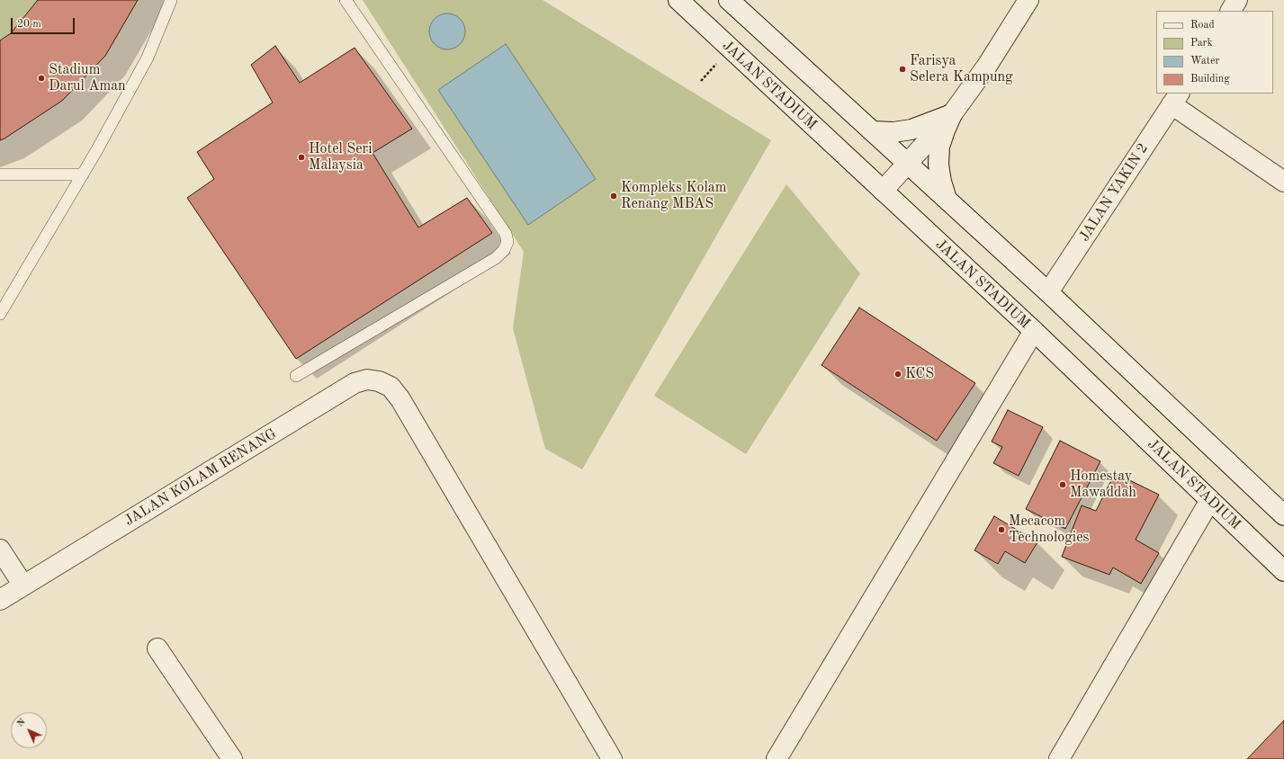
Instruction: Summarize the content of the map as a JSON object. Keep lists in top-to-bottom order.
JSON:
{
  "streets": {
    "street": ["JALAN STADIUM", "JALAN YAKIN 2", "JALAN KOLAM RENANG"]
  },
  "places": [
    "Farisya Selera Kampung",
    "Stadium Darul Aman",
    "Hotel Seri Malaysia",
    "Kompleks Kolam Renang MBAS",
    "KCS",
    "Homestay Mawaddah",
    "Mecacom Technologies"
  ],
  "legend": [
    "Road",
    "Park",
    "Water",
    "Building"
  ],
  "scale_bar": "20 m",
  "north": "top left"
}
